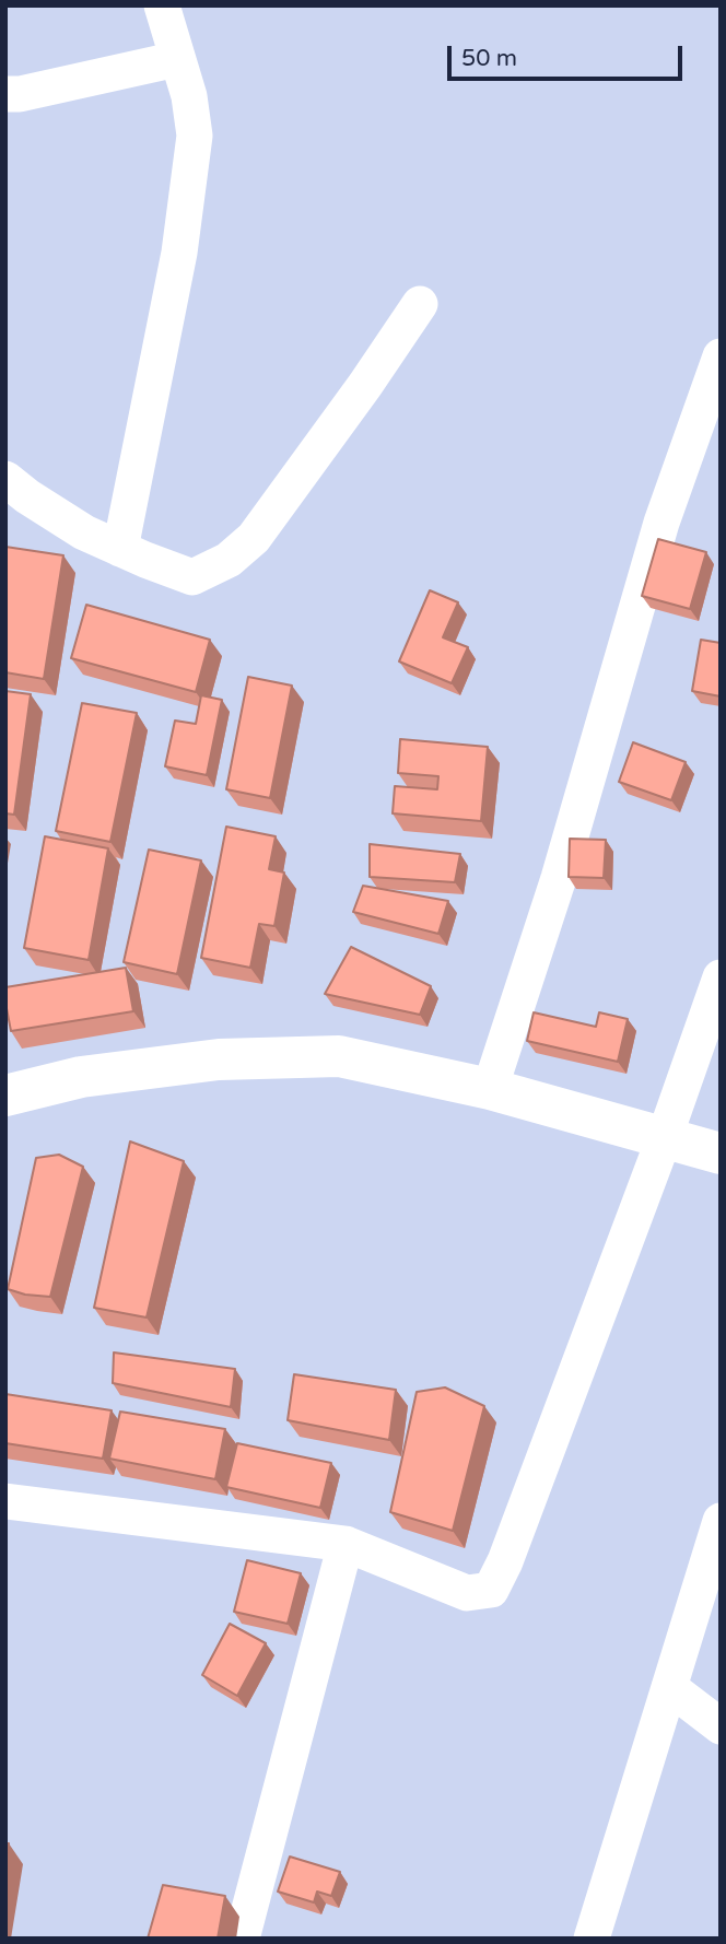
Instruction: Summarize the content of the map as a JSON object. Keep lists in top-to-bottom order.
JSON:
{
  "scale_bar": "50 m"
}
